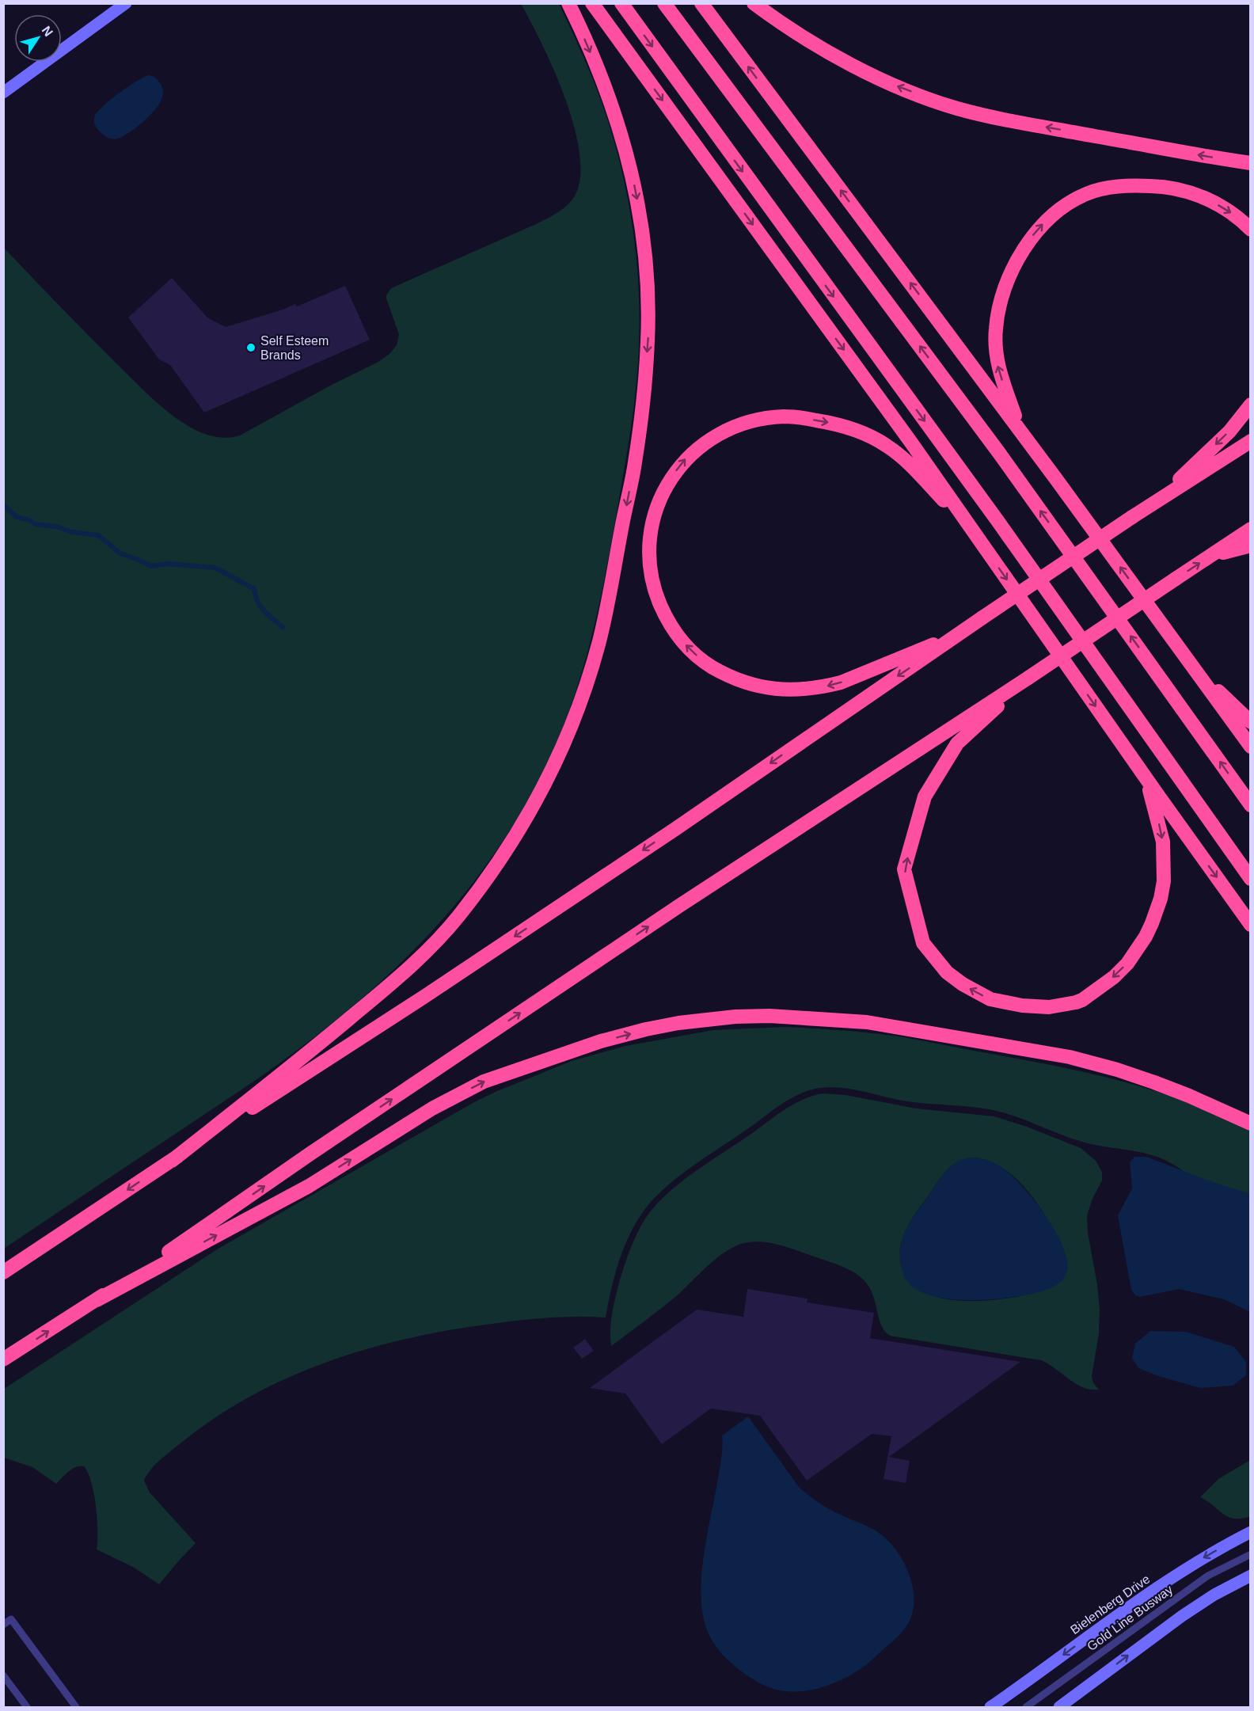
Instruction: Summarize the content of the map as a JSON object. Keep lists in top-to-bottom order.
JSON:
{
  "streets": {
    "street": ["Bielenberg Drive"],
    "lane": ["Gold Line Busway"]
  },
  "places": ["Self Esteem Brands"],
  "north": "top right"
}
